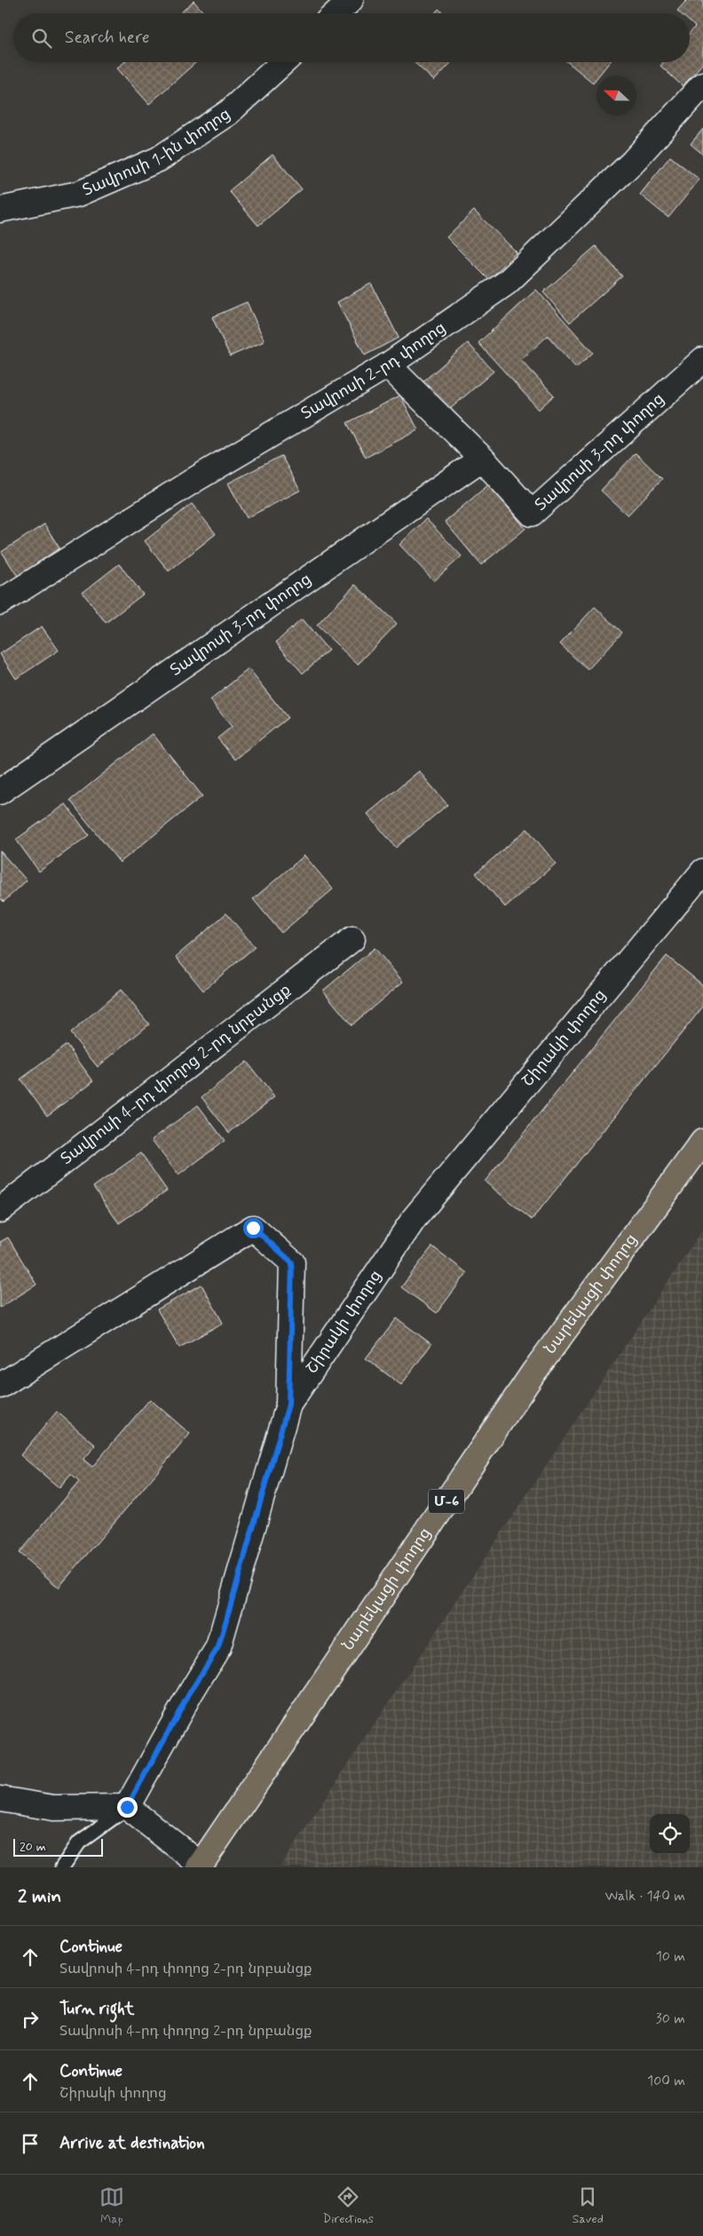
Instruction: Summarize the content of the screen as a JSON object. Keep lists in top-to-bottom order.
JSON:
{
  "streets": {
    "highway": ["Նարեկացի փողոց", "Մ-6"],
    "street": [
      "Տավրոսի 1-ին փողոց",
      "Տավրոսի 2-րդ փողոց",
      "Տավրոսի 3-րդ փողոց",
      "Շիրակի փողոց",
      "Տավրոսի 4-րդ փողոց 2-րդ նրբանցք"
    ]
  },
  "crossings": [
    ["Տավրոսի 2-րդ փողոց", "Տավրոսի 3-րդ փողոց"]
  ],
  "scale_bar": "20 m",
  "north": "left",
  "page": {
    "search": "Search here",
    "scale": "20 m",
    "heading": ["2 min", "Walk · 140 m"],
    "list": [
      ["Continue", "Տավրոսի 4-րդ փողոց 2-րդ նրբանցք", "10 m"],
      ["Turn right", "Տավրոսի 4-րդ փողոց 2-րդ նրբանցք", "30 m"],
      ["Continue", "Շիրակի փողոց", "100 m"],
      "Arrive at destination"
    ],
    "nav": ["Map", "Directions", "Saved"]
  }
}
